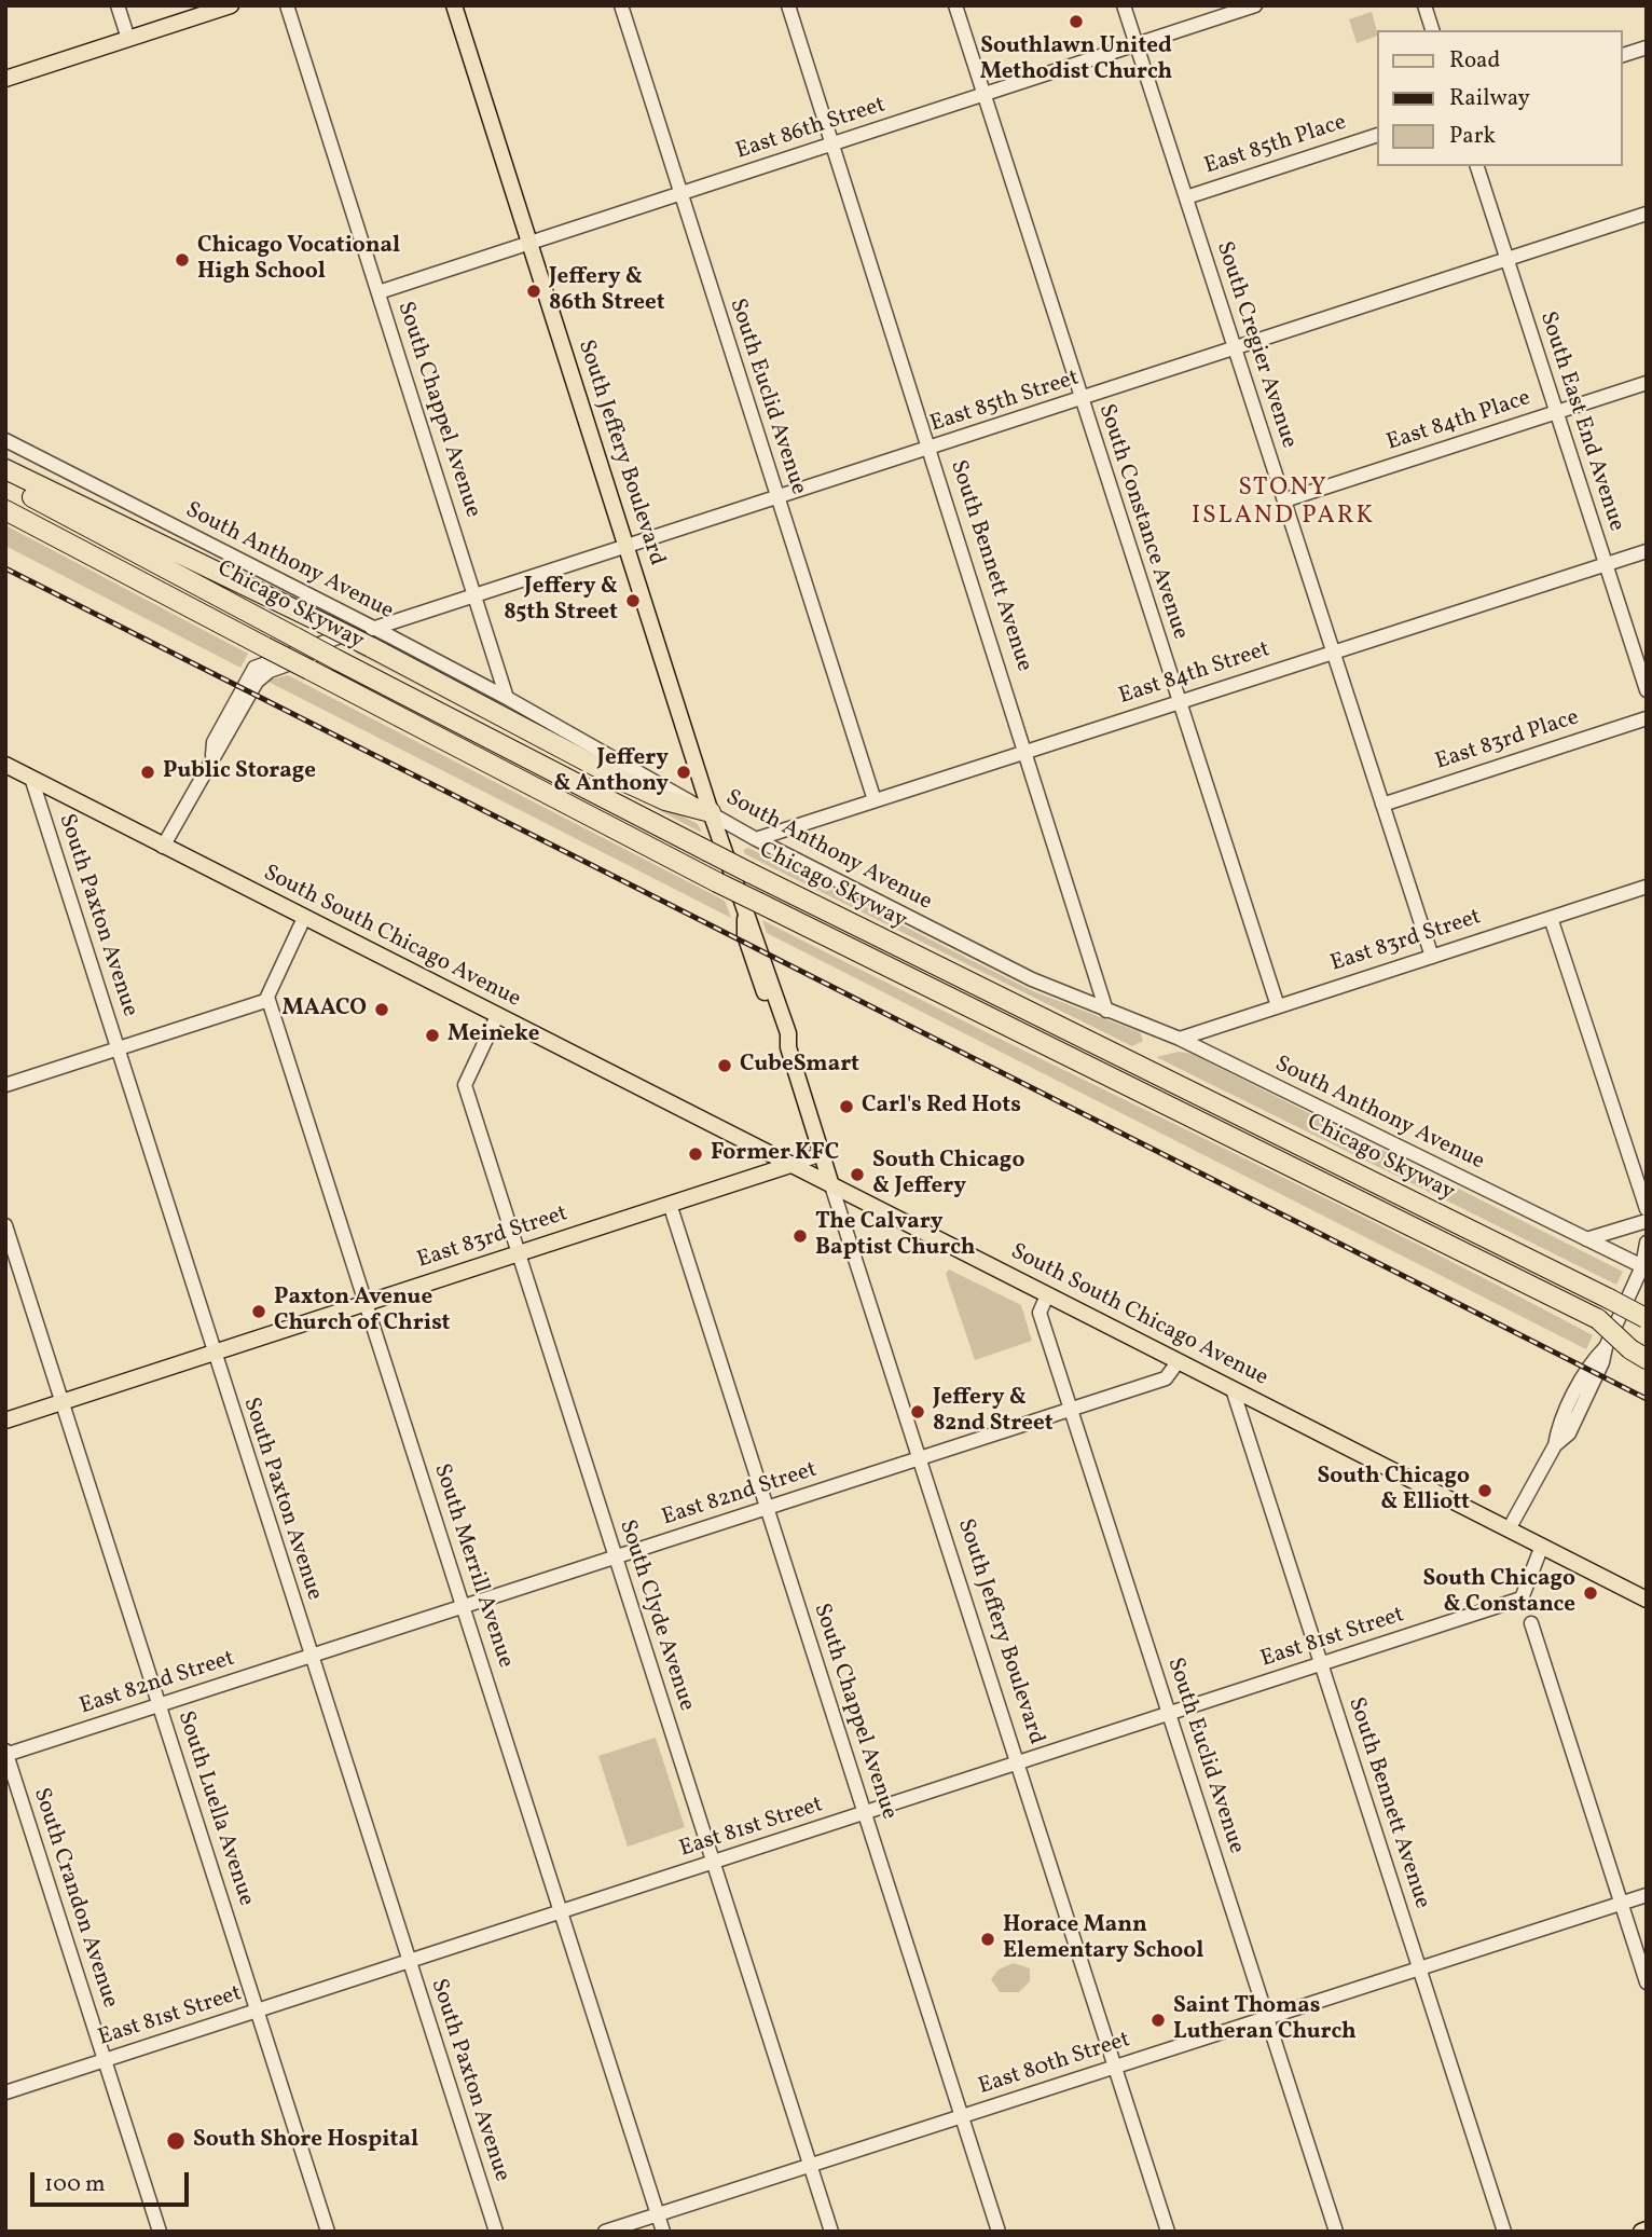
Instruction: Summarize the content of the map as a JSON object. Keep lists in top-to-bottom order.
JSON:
{
  "streets": {
    "highway": ["Chicago Skyway"],
    "main road": ["South Jeffery Boulevard", "South South Chicago Avenue", "East 83rd Street"],
    "street": [
      "East 86th Street",
      "East 85th Place",
      "South Cregier Avenue",
      "South Euclid Avenue",
      "East 85th Street",
      "South Chappel Avenue",
      "East 84th Place",
      "South East End Avenue",
      "South Constance Avenue",
      "South Anthony Avenue",
      "South Bennett Avenue",
      "East 84th Street",
      "East 83rd Place",
      "South Paxton Avenue",
      "East 82nd Street",
      "South Merrill Avenue",
      "South Clyde Avenue",
      "East 81st Street",
      "South Luella Avenue",
      "South Crandon Avenue",
      "East 80th Street"
    ]
  },
  "crossings": [
    ["East 86th Street", "South Cregier Avenue"],
    ["East 86th Street", "South Euclid Avenue"],
    ["East 86th Street", "South Chappel Avenue"],
    ["East 86th Street", "South Jeffery Boulevard"],
    ["East 86th Street", "South Constance Avenue"],
    ["East 86th Street", "South Bennett Avenue"],
    ["East 85th Place", "South Cregier Avenue"],
    ["South Cregier Avenue", "East 85th Street"],
    ["South Cregier Avenue", "East 84th Place"],
    ["South Cregier Avenue", "East 84th Street"],
    ["South Cregier Avenue", "East 83rd Place"],
    ["South Cregier Avenue", "East 83rd Street"],
    ["South Euclid Avenue", "East 85th Street"],
    ["South Euclid Avenue", "East 84th Street"],
    ["South Euclid Avenue", "South South Chicago Avenue"],
    ["South Euclid Avenue", "East 82nd Street"],
    ["South Euclid Avenue", "East 81st Street"],
    ["South Euclid Avenue", "East 80th Street"],
    ["East 85th Street", "South Chappel Avenue"],
    ["East 85th Street", "South East End Avenue"],
    ["East 85th Street", "South Jeffery Boulevard"],
    ["East 85th Street", "South Constance Avenue"],
    ["East 85th Street", "South Anthony Avenue"],
    ["East 85th Street", "South Bennett Avenue"],
    ["East 85th Street", "South South Chicago Avenue"],
    ["South Chappel Avenue", "South Anthony Avenue"],
    ["South Chappel Avenue", "East 83rd Street"],
    ["South Chappel Avenue", "East 82nd Street"],
    ["South Chappel Avenue", "East 81st Street"],
    ["South Chappel Avenue", "East 80th Street"],
    ["East 84th Place", "South East End Avenue"],
    ["South East End Avenue", "East 84th Street"],
    ["South Jeffery Boulevard", "South Anthony Avenue"],
    ["South Jeffery Boulevard", "Chicago Skyway"],
    ["South Jeffery Boulevard", "South South Chicago Avenue"],
    ["South Jeffery Boulevard", "East 83rd Street"],
    ["South Jeffery Boulevard", "East 82nd Street"],
    ["South Jeffery Boulevard", "East 81st Street"],
    ["South Jeffery Boulevard", "East 80th Street"],
    ["South Constance Avenue", "East 84th Street"],
    ["South Constance Avenue", "East 83rd Street"],
    ["South Anthony Avenue", "South Bennett Avenue"],
    ["South Anthony Avenue", "East 84th Street"],
    ["South Anthony Avenue", "East 83rd Street"],
    ["South Bennett Avenue", "East 84th Street"],
    ["South Bennett Avenue", "South South Chicago Avenue"],
    ["South Bennett Avenue", "East 81st Street"],
    ["South Bennett Avenue", "East 80th Street"],
    ["South Paxton Avenue", "South South Chicago Avenue"],
    ["South Paxton Avenue", "East 83rd Street"],
    ["South Paxton Avenue", "East 82nd Street"],
    ["South Paxton Avenue", "East 81st Street"],
    ["South South Chicago Avenue", "East 83rd Street"],
    ["South South Chicago Avenue", "East 82nd Street"],
    ["South South Chicago Avenue", "South Clyde Avenue"],
    ["South South Chicago Avenue", "East 81st Street"],
    ["East 83rd Street", "South Merrill Avenue"],
    ["East 83rd Street", "South Clyde Avenue"],
    ["East 83rd Street", "South Luella Avenue"],
    ["East 82nd Street", "South Merrill Avenue"],
    ["East 82nd Street", "South Clyde Avenue"],
    ["East 82nd Street", "South Luella Avenue"],
    ["East 82nd Street", "South Crandon Avenue"],
    ["South Merrill Avenue", "East 81st Street"],
    ["South Merrill Avenue", "East 80th Street"],
    ["South Clyde Avenue", "East 81st Street"],
    ["South Clyde Avenue", "East 80th Street"],
    ["East 81st Street", "South Luella Avenue"],
    ["East 81st Street", "South Crandon Avenue"]
  ],
  "districts": ["STONY ISLAND PARK"],
  "places": [
    "Southlawn United Methodist Church",
    "Chicago Vocational High School",
    "Jeffery & 86th Street",
    "Jeffery & 85th Street",
    "Public Storage",
    "Jeffery & Anthony",
    "MAACO",
    "Meineke",
    "CubeSmart",
    "Carl's Red Hots",
    "Former KFC",
    "South Chicago & Jeffery",
    "The Calvary Baptist Church",
    "Paxton Avenue Church of Christ",
    "Jeffery & 82nd Street",
    "South Chicago & Elliott",
    "South Chicago & Constance",
    "Horace Mann Elementary School",
    "Saint Thomas Lutheran Church",
    "South Shore Hospital"
  ],
  "legend": ["Road", "Railway", "Park"],
  "scale_bar": "100 m"
}
